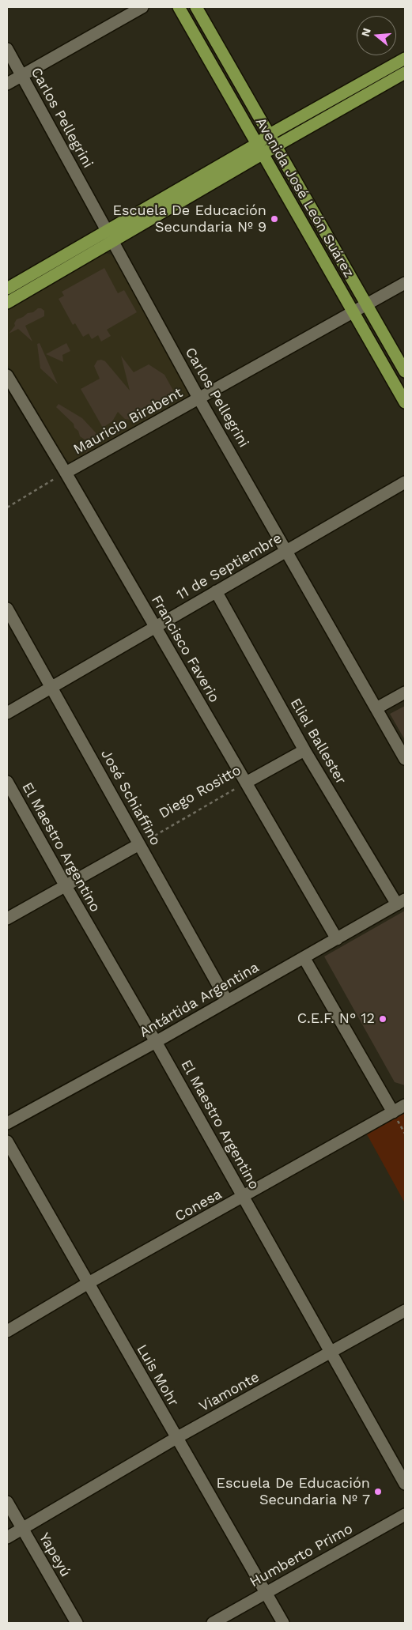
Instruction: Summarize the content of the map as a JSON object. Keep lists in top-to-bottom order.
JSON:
{
  "streets": {
    "main road": ["Avenida José León Suárez"],
    "street": [
      "Carlos Pellegrini",
      "Mauricio Birabent",
      "11 de Septiembre",
      "Francisco Faverio",
      "Eliel Ballester",
      "Diego Rositto",
      "José Schiaffino",
      "El Maestro Argentino",
      "Antártida Argentina",
      "Conesa",
      "Luis Mohr",
      "Viamonte",
      "Yapeyú",
      "Humberto Primo"
    ]
  },
  "crossings": [
    ["Carlos Pellegrini", "Mauricio Birabent"],
    ["Carlos Pellegrini", "11 de Septiembre"],
    ["Avenida José León Suárez", "Mauricio Birabent"],
    ["Mauricio Birabent", "Francisco Faverio"],
    ["11 de Septiembre", "Francisco Faverio"],
    ["11 de Septiembre", "Eliel Ballester"],
    ["11 de Septiembre", "José Schiaffino"],
    ["Francisco Faverio", "Diego Rositto"],
    ["Francisco Faverio", "Antártida Argentina"],
    ["Eliel Ballester", "Diego Rositto"],
    ["Eliel Ballester", "Antártida Argentina"],
    ["Diego Rositto", "José Schiaffino"],
    ["José Schiaffino", "Antártida Argentina"],
    ["El Maestro Argentino", "Antártida Argentina"],
    ["El Maestro Argentino", "Conesa"],
    ["El Maestro Argentino", "Viamonte"],
    ["Conesa", "Luis Mohr"],
    ["Luis Mohr", "Viamonte"],
    ["Luis Mohr", "Humberto Primo"],
    ["Viamonte", "Yapeyú"]
  ],
  "places": ["Escuela De Educación Secundaria Nº 9", "C.E.F. N° 12", "Escuela De Educación Secundaria Nº 7"],
  "north": "left"
}
